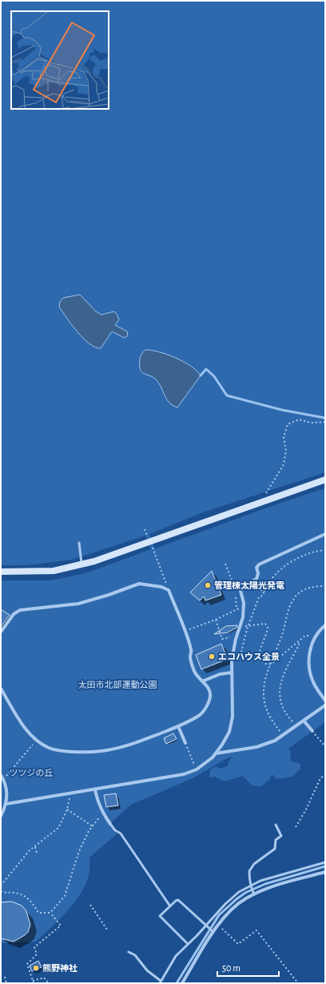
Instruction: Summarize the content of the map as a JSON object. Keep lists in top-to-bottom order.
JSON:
{
  "parks": ["太田市北部運動公園", "ツツジの丘"],
  "places": ["管理棟太陽光発電", "エコハウス全景", "熊野神社"],
  "scale_bar": "50 m"
}
